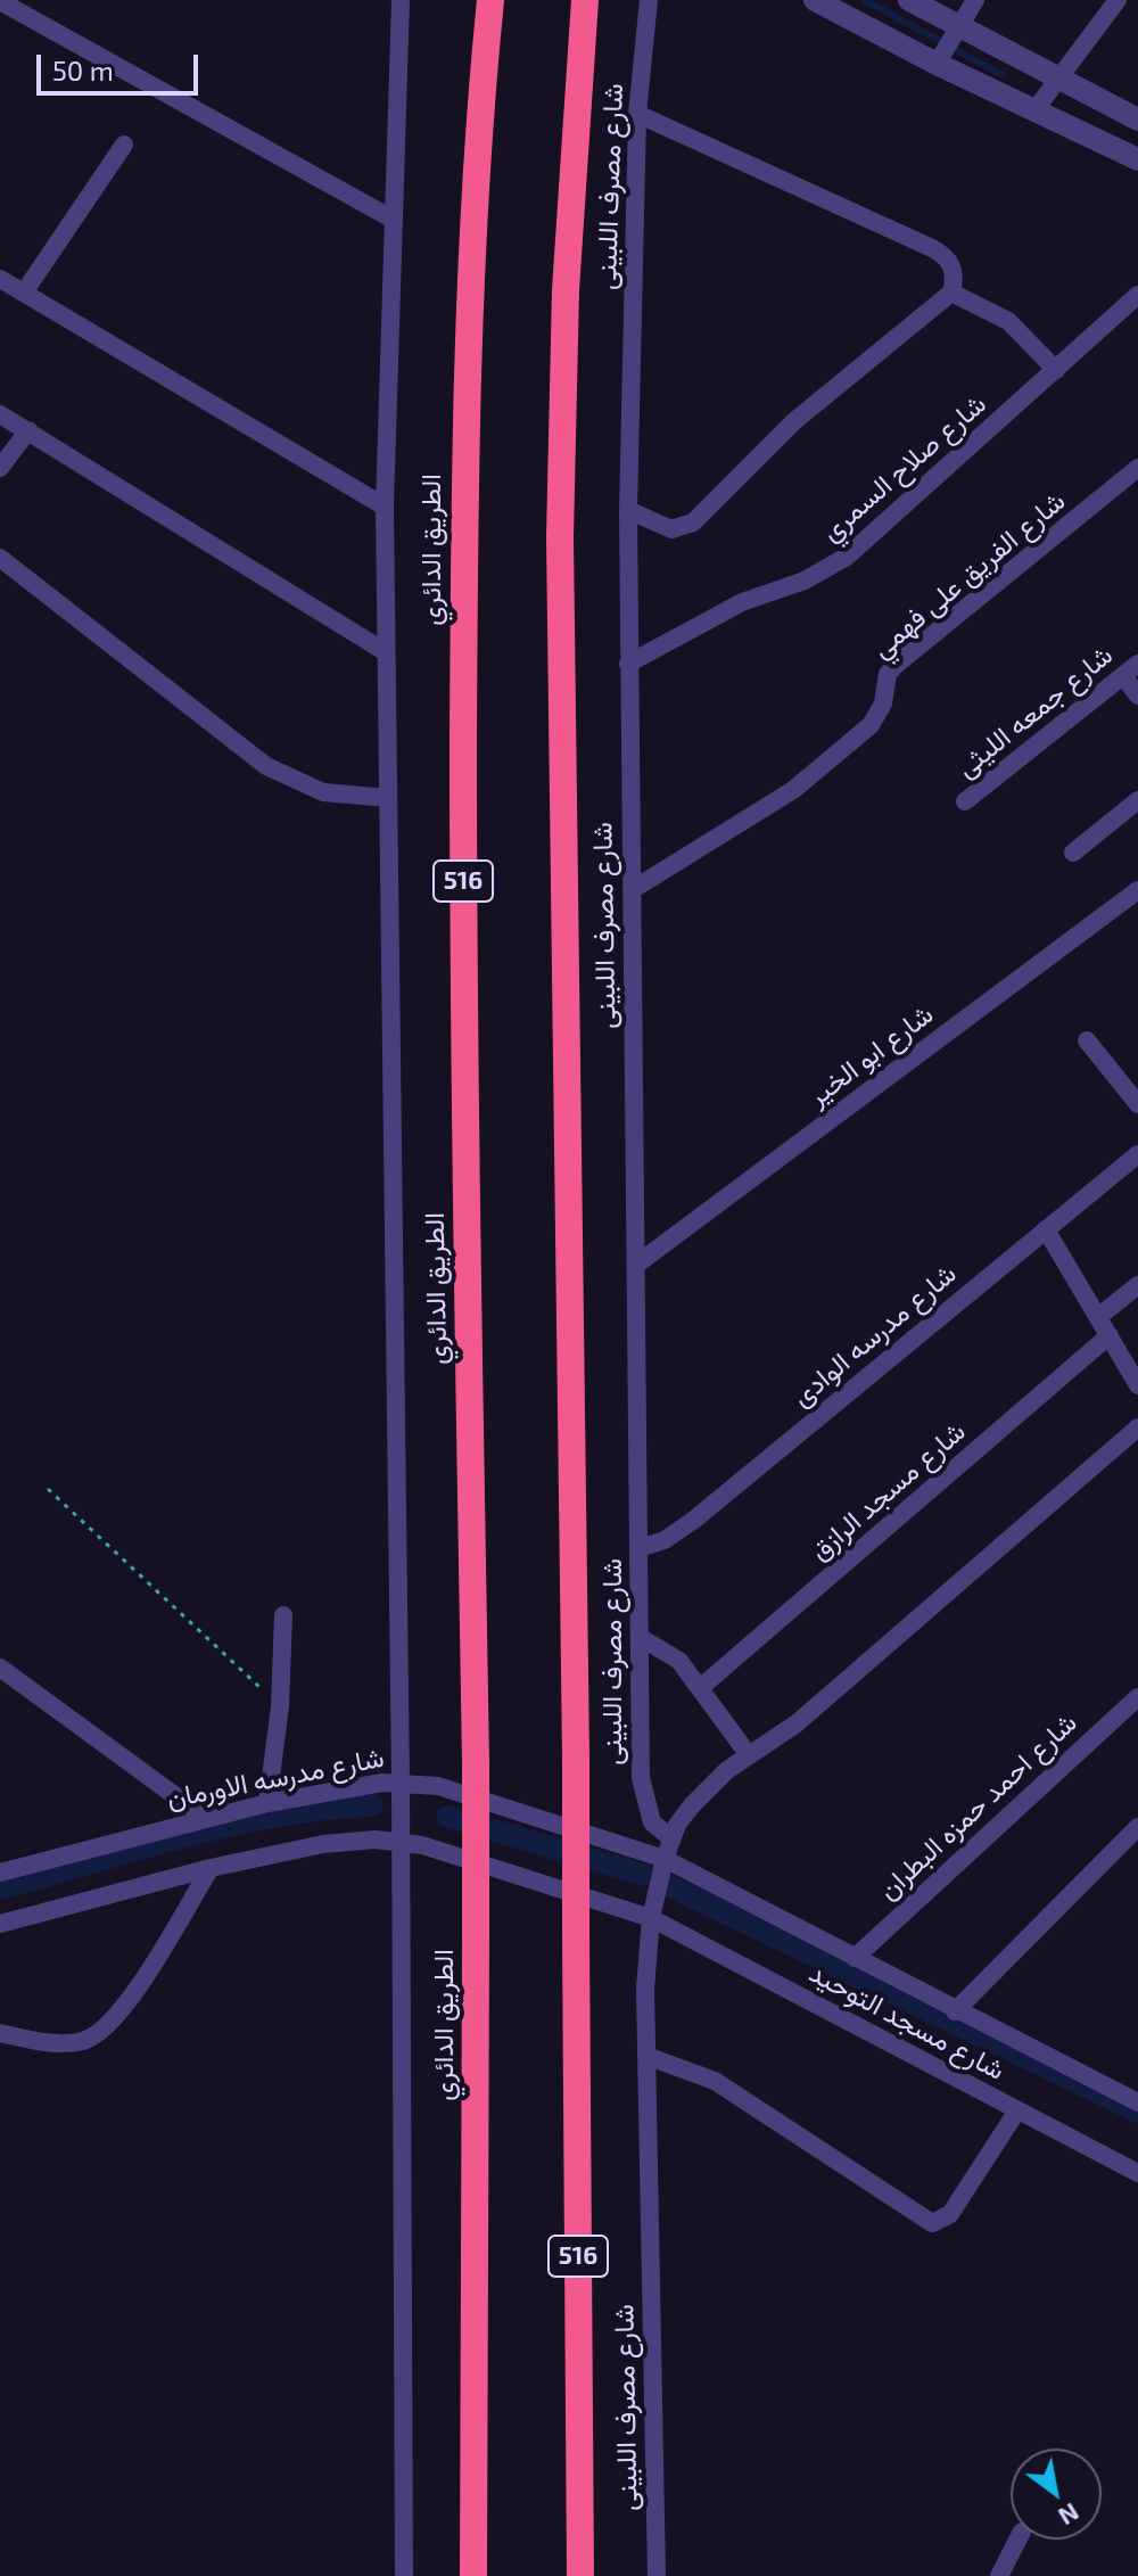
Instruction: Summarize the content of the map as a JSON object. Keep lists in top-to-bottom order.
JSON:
{
  "streets": {
    "highway": ["الطريق الدائري", "516"],
    "street": [
      "شارع مصرف اللبينى",
      "شارع صلاح السمري",
      "شارع الفريق على فهمي",
      "شارع جمعه الليثى",
      "شارع ابو الخير",
      "شارع مدرسه الوادى",
      "شارع مسجد الرازق",
      "شارع مدرسه الاورمان",
      "شارع احمد حمزه البطران",
      "شارع مسجد التوحيد"
    ]
  },
  "crossings": [
    ["شارع مصرف اللبينى", "شارع صلاح السمري"],
    ["شارع مصرف اللبينى", "شارع الفريق على فهمي"],
    ["شارع مصرف اللبينى", "شارع ابو الخير"],
    ["شارع مصرف اللبينى", "شارع مدرسه الوادى"],
    ["شارع مصرف اللبينى", "شارع مدرسه الاورمان"],
    ["شارع مصرف اللبينى", "شارع مسجد التوحيد"],
    ["شارع مدرسه الاورمان", "شارع مسجد التوحيد"],
    ["شارع احمد حمزه البطران", "شارع مسجد التوحيد"]
  ],
  "scale_bar": "50 m",
  "north": "bottom right"
}
